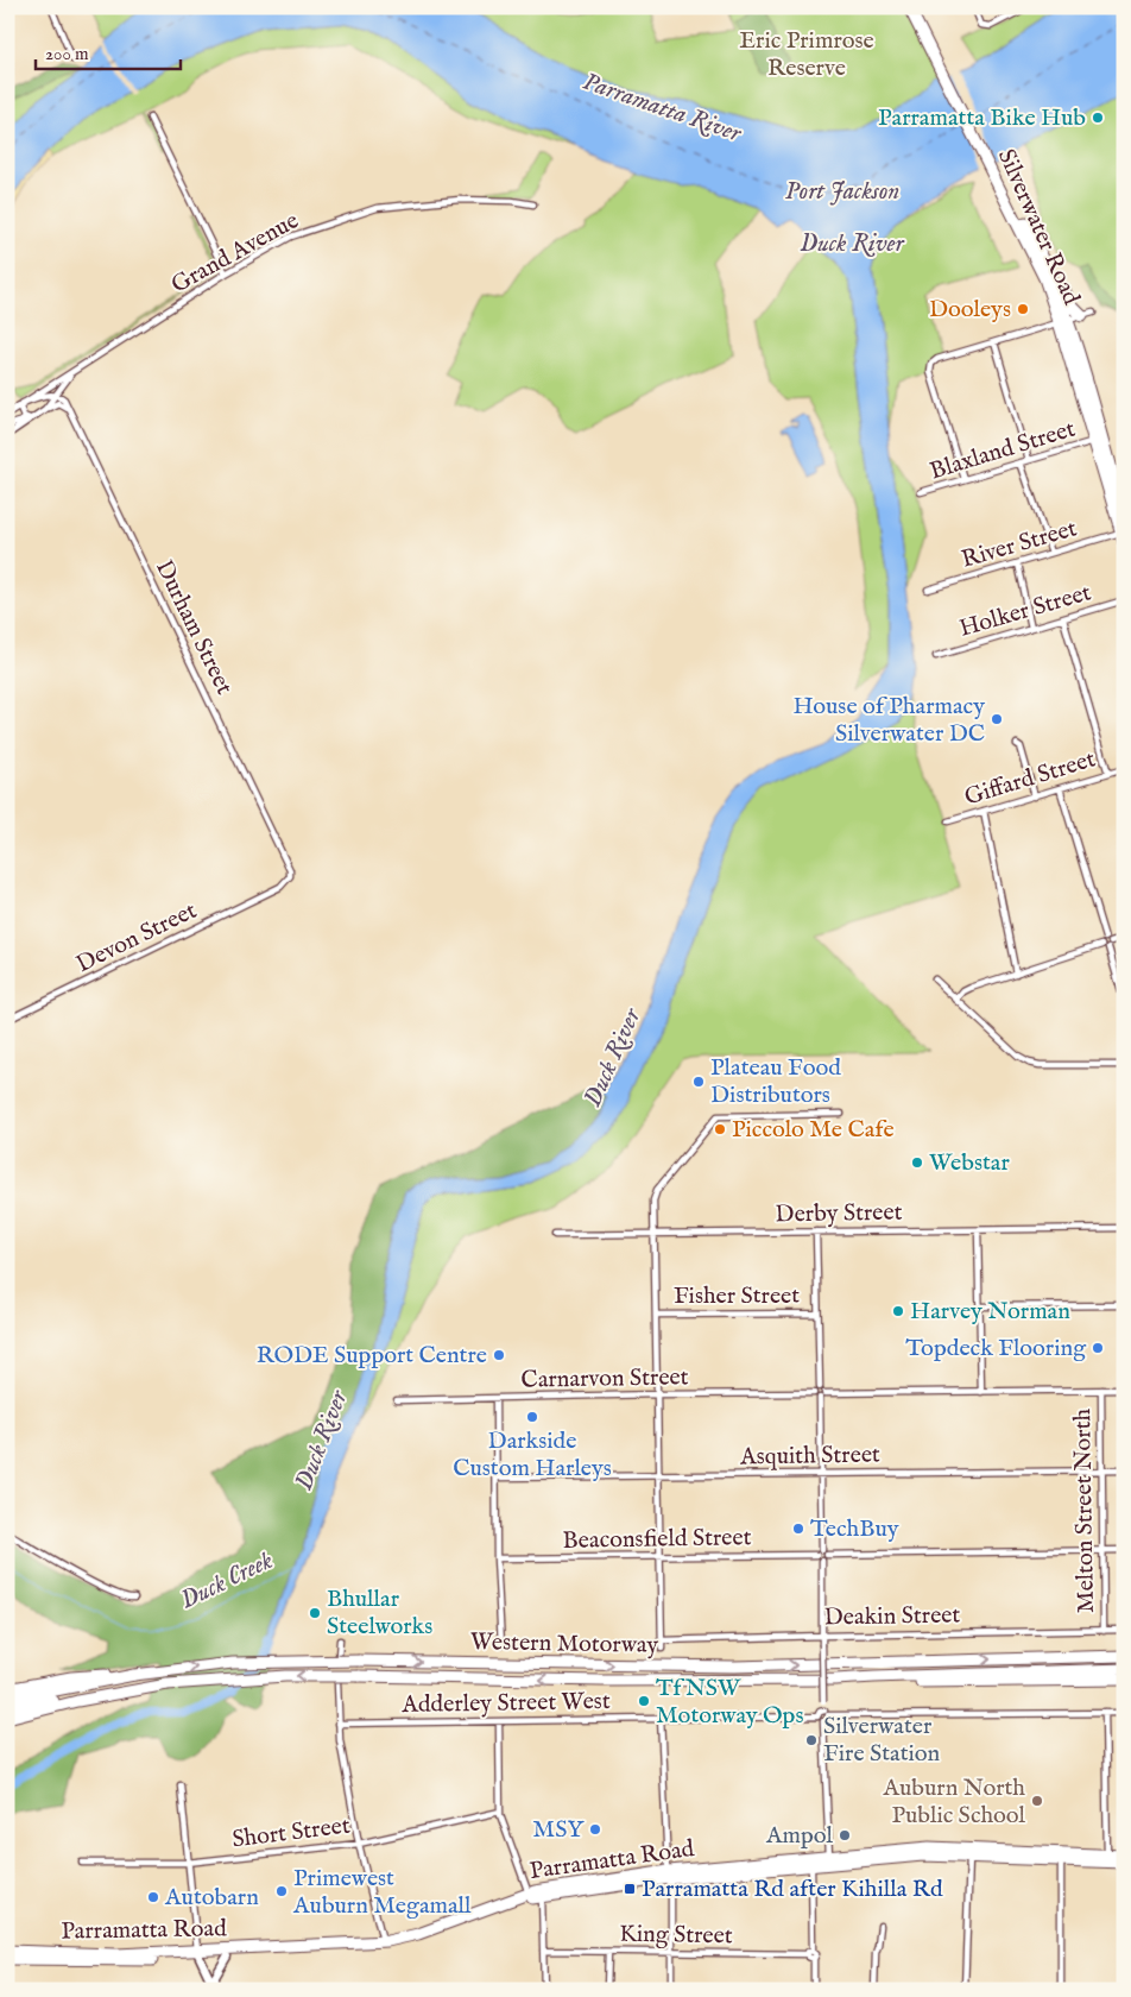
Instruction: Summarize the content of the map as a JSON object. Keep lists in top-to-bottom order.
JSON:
{
  "streets": {
    "highway": ["Silverwater Road", "Western Motorway", "Parramatta Road"],
    "street": [
      "Grand Avenue",
      "Blaxland Street",
      "River Street",
      "Holker Street",
      "Durham Street",
      "Giffard Street",
      "Devon Street",
      "Derby Street",
      "Fisher Street",
      "Carnarvon Street",
      "Asquith Street",
      "Melton Street North",
      "Beaconsfield Street",
      "Deakin Street",
      "Adderley Street West",
      "Short Street",
      "King Street"
    ]
  },
  "crossings": [
    ["Silverwater Road", "Blaxland Street"],
    ["Silverwater Road", "River Street"],
    ["Durham Street", "Devon Street"],
    ["Asquith Street", "Melton Street North"],
    ["Melton Street North", "Deakin Street"]
  ],
  "water": [
    "Parramatta River",
    "Port Jackson",
    "Duck River",
    "Duck Creek"
  ],
  "parks": ["Eric Primrose Reserve"],
  "places": {
    "other": [
      "Parramatta Bike Hub",
      "Dooleys",
      "House of Pharmacy Silverwater DC",
      "Plateau Food Distributors",
      "Piccolo Me Cafe",
      "Webstar",
      "Harvey Norman",
      "Topdeck Flooring",
      "RODE Support Centre",
      "Darkside Custom Harleys",
      "TechBuy",
      "Bhullar Steelworks",
      "TfNSW Motorway Ops",
      "Silverwater Fire Station",
      "Auburn North Public School",
      "MSY",
      "Ampol",
      "Primewest Auburn Megamall",
      "Autobarn"
    ],
    "transit": ["Parramatta Rd after Kihilla Rd"]
  },
  "scale_bar": "200 m"
}
